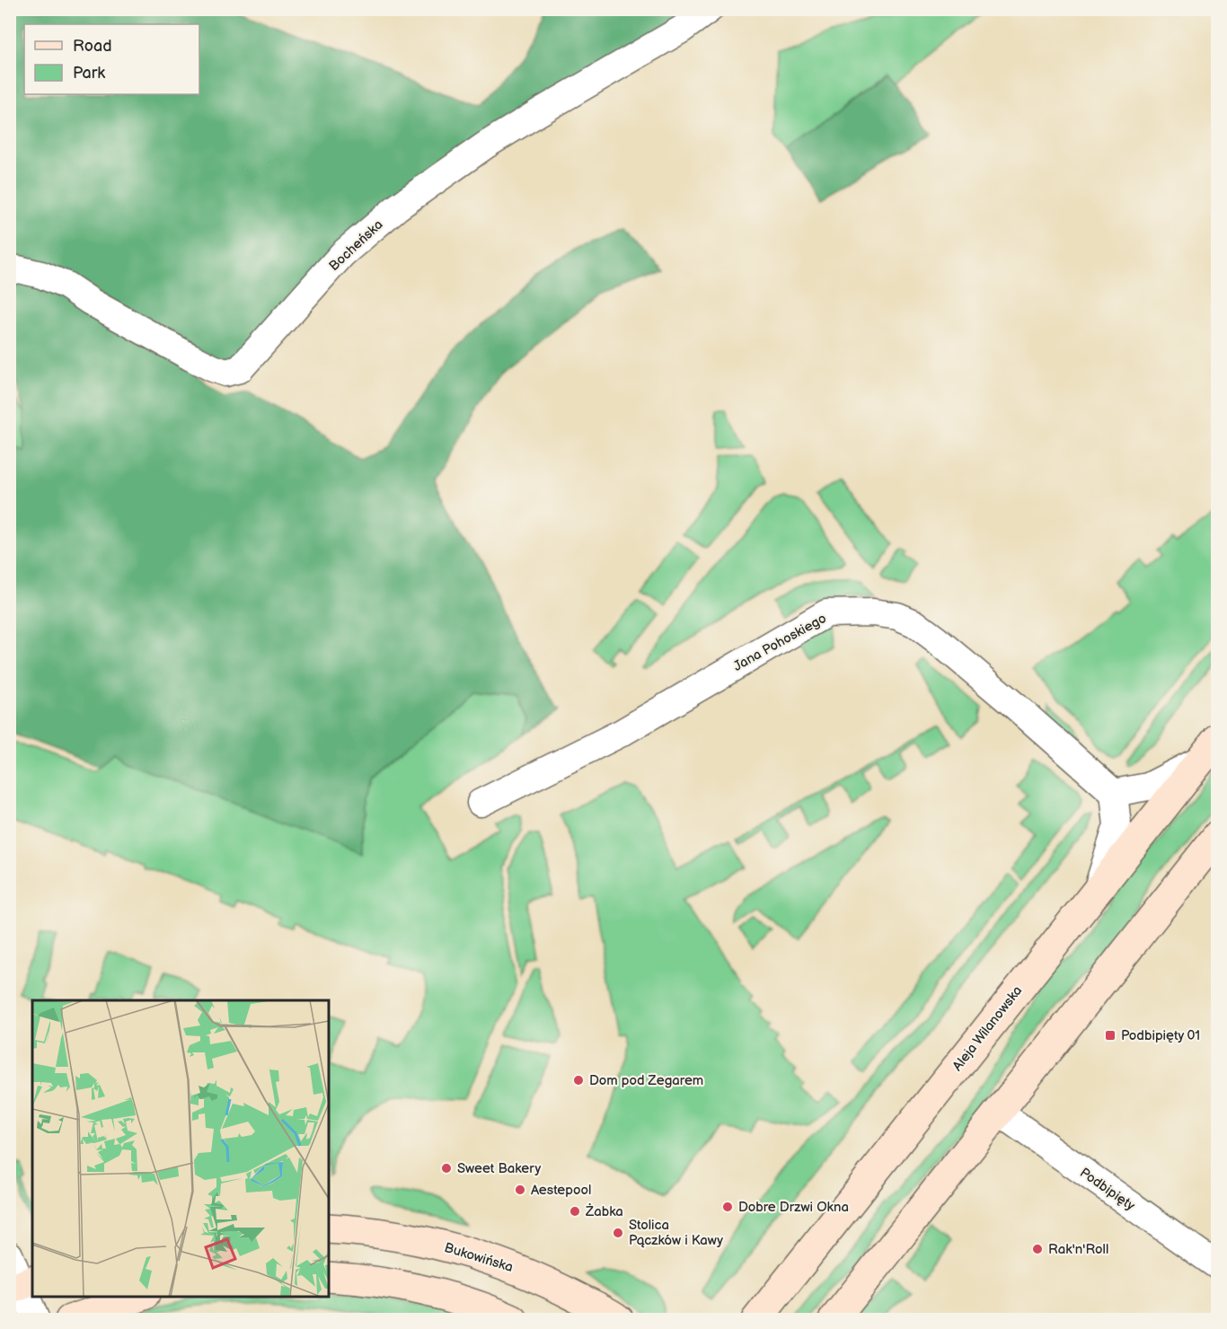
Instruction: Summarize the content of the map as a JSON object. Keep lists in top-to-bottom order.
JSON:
{
  "streets": {
    "main road": ["Aleja Wilanowska", "Bukowińska"],
    "street": ["Bocheńska", "Jana Pohoskiego", "Podbipięty"]
  },
  "places": {
    "transit": ["Podbipięty 01"],
    "other": [
      "Dom pod Zegarem",
      "Sweet Bakery",
      "Aestepool",
      "Dobre Drzwi Okna",
      "Żabka",
      "Stolica Pączków i Kawy",
      "Rak'n'Roll"
    ]
  },
  "legend": ["Road", "Park"]
}
